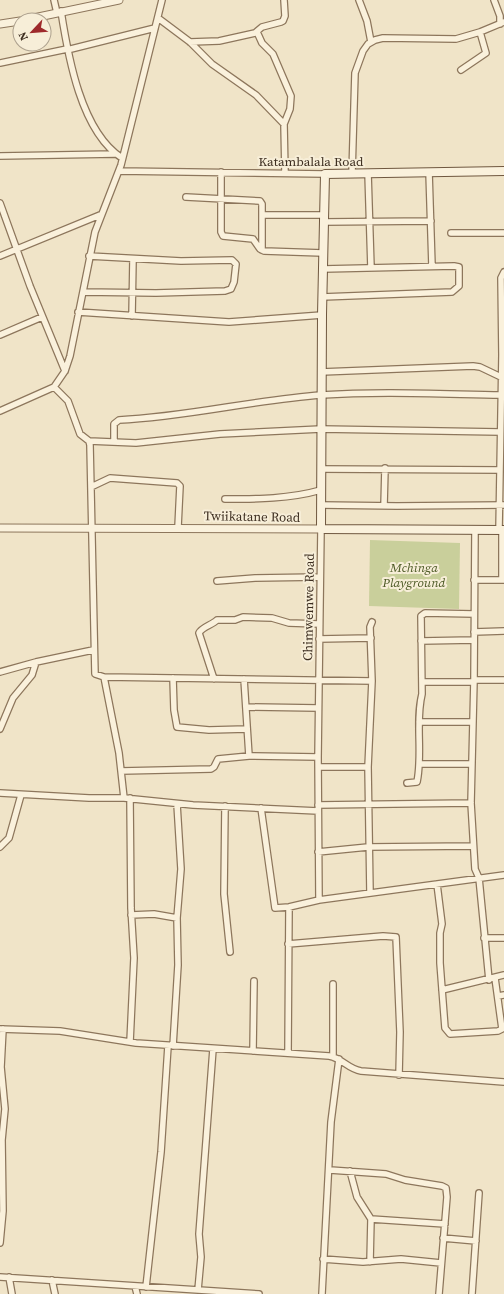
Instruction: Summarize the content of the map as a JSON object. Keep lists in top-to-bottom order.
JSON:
{
  "streets": {
    "main road": ["Katambalala Road", "Twiikatane Road", "Chimwemwe Road"]
  },
  "crossings": [
    ["Katambalala Road", "Chimwemwe Road"],
    ["Twiikatane Road", "Chimwemwe Road"]
  ],
  "parks": ["Mchinga Playground"],
  "north": "bottom left"
}
